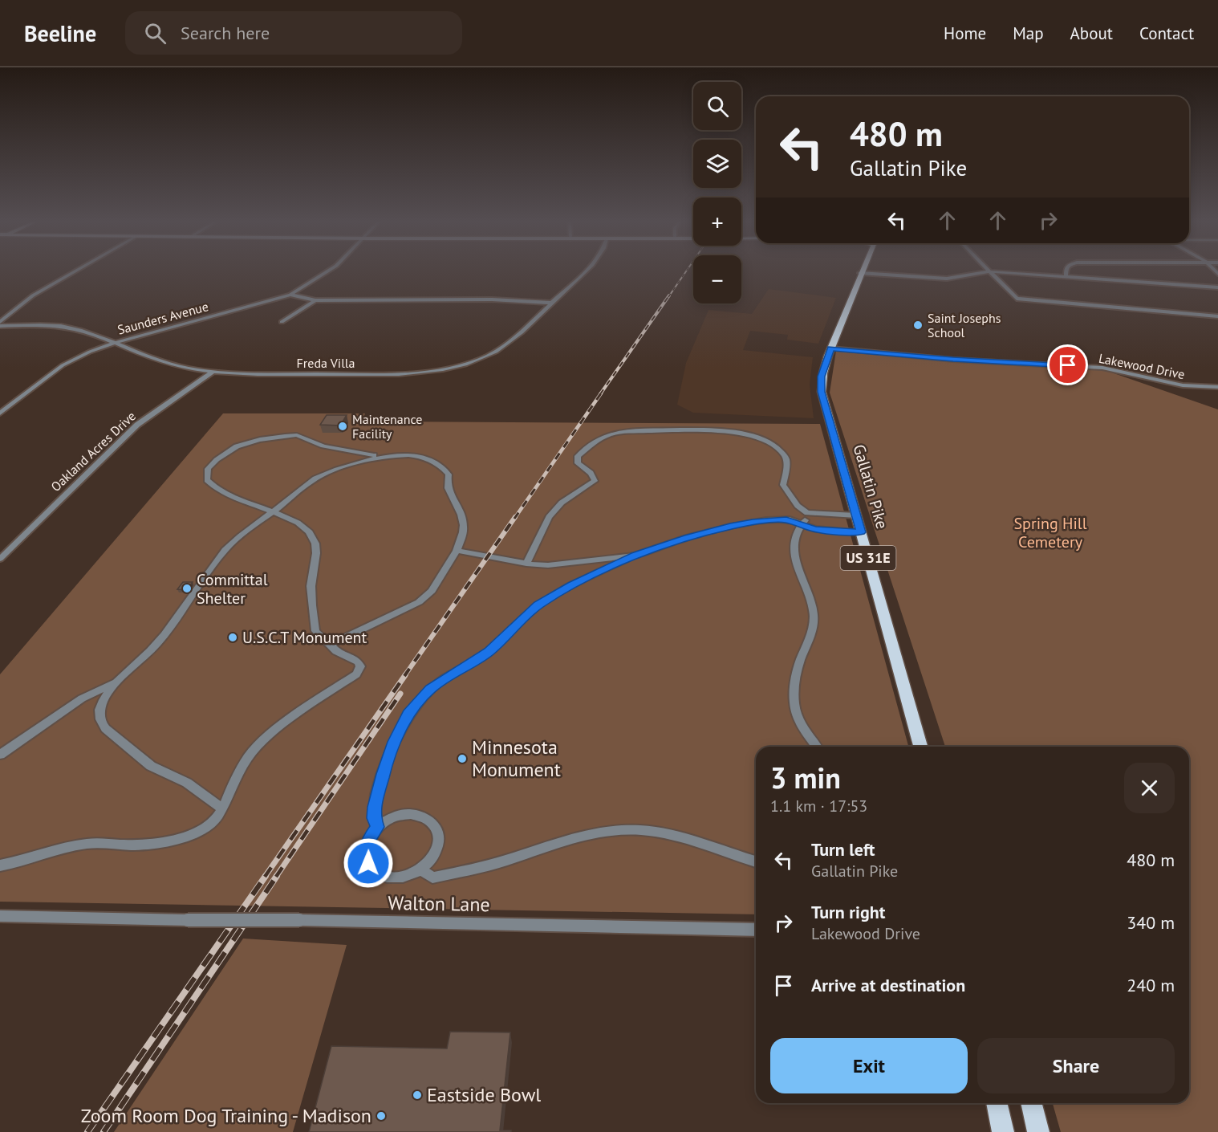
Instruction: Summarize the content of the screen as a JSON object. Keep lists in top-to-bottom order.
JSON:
{
  "streets": {
    "main road": ["Gallatin Pike", "US 31E"],
    "street": [
      "Saunders Avenue",
      "Freda Villa",
      "Lakewood Drive",
      "Oakland Acres Drive",
      "Walton Lane"
    ]
  },
  "crossings": [
    ["Saunders Avenue", "Freda Villa"],
    ["Freda Villa", "Oakland Acres Drive"],
    ["Lakewood Drive", "Gallatin Pike"]
  ],
  "parks": ["Spring Hill Cemetery"],
  "places": [
    "Saint Josephs School",
    "Maintenance Facility",
    "Committal Shelter",
    "U.S.C.T Monument",
    "Minnesota Monument",
    "Eastside Bowl",
    "Zoom Room Dog Training - Madison"
  ],
  "page": {
    "header": "Beeline",
    "search": "Search here",
    "nav": [
      "Home",
      "Map",
      "About",
      "Contact"
    ],
    "map_buttons": ["+", "−"],
    "turn": ["480 m", "Gallatin Pike"],
    "heading": ["3 min", "1.1 km · 17:53"],
    "list": [
      {
        "name": "Turn left",
        "note": "Gallatin Pike",
        "value": "480 m"
      },
      {
        "name": "Turn right",
        "note": "Lakewood Drive",
        "value": "340 m"
      },
      {
        "name": "Arrive at destination",
        "value": "240 m"
      }
    ],
    "buttons": ["Exit", "Share"]
  }
}
